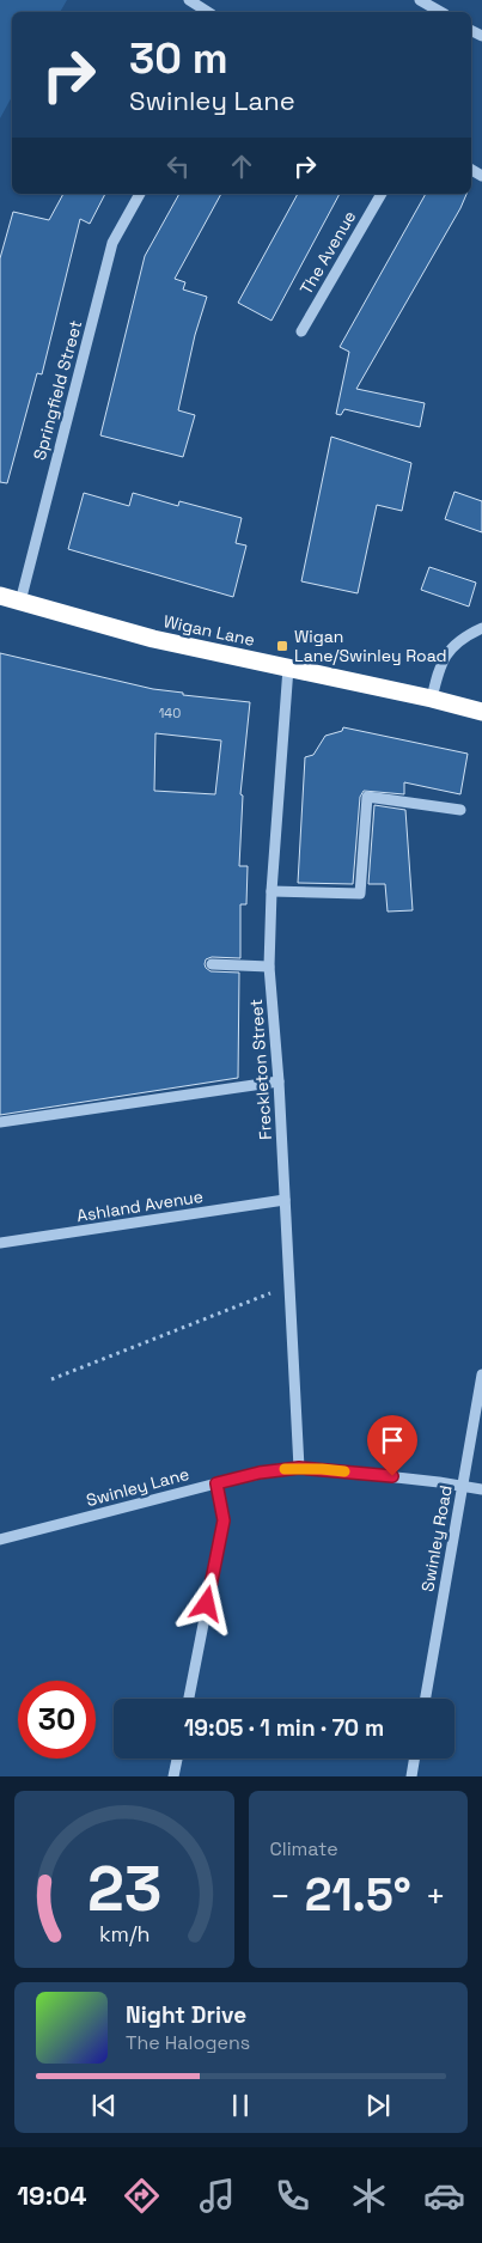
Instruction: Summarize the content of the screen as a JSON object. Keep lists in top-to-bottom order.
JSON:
{
  "streets": {
    "highway": ["Wigan Lane"],
    "street": [
      "The Avenue",
      "Springfield Street",
      "Freckleton Street",
      "Ashland Avenue",
      "Swinley Lane",
      "Swinley Road"
    ]
  },
  "crossings": [
    ["Springfield Street", "Wigan Lane"],
    ["Wigan Lane", "Freckleton Street"],
    ["Freckleton Street", "Ashland Avenue"],
    ["Freckleton Street", "Swinley Lane"],
    ["Swinley Lane", "Swinley Road"]
  ],
  "places": {
    "transit": ["Wigan Lane/Swinley Road"]
  },
  "house_numbers": ["140"],
  "page": {
    "turn": ["30 m", "Swinley Lane"],
    "limit": "30",
    "trip": "19:05 · 1 min · 70 m",
    "tile": "Climate",
    "heat": ["−", "21.5°", "+"],
    "song": ["Night Drive", "The Halogens"],
    "tabs": "19:04",
    "gauge": ["23", "km/h"]
  }
}
